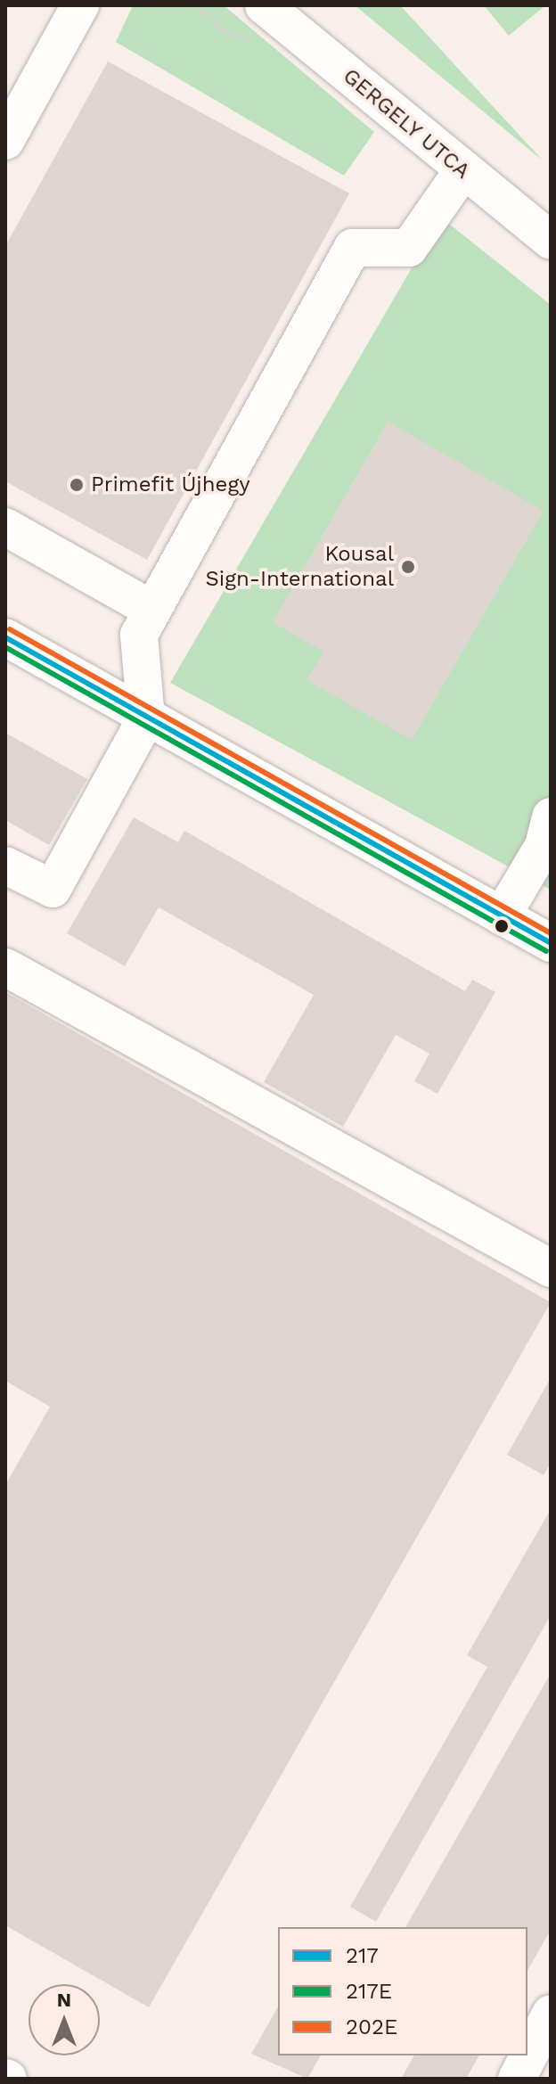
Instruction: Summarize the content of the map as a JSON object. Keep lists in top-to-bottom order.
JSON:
{
  "streets": {
    "street": ["GERGELY UTCA"]
  },
  "places": ["Primefit Újhegy", "Kousal Sign-International"],
  "lines": ["transit line 202E", "transit line 217", "transit line 217E"],
  "legend": ["217", "217E", "202E"],
  "north": "top"
}
